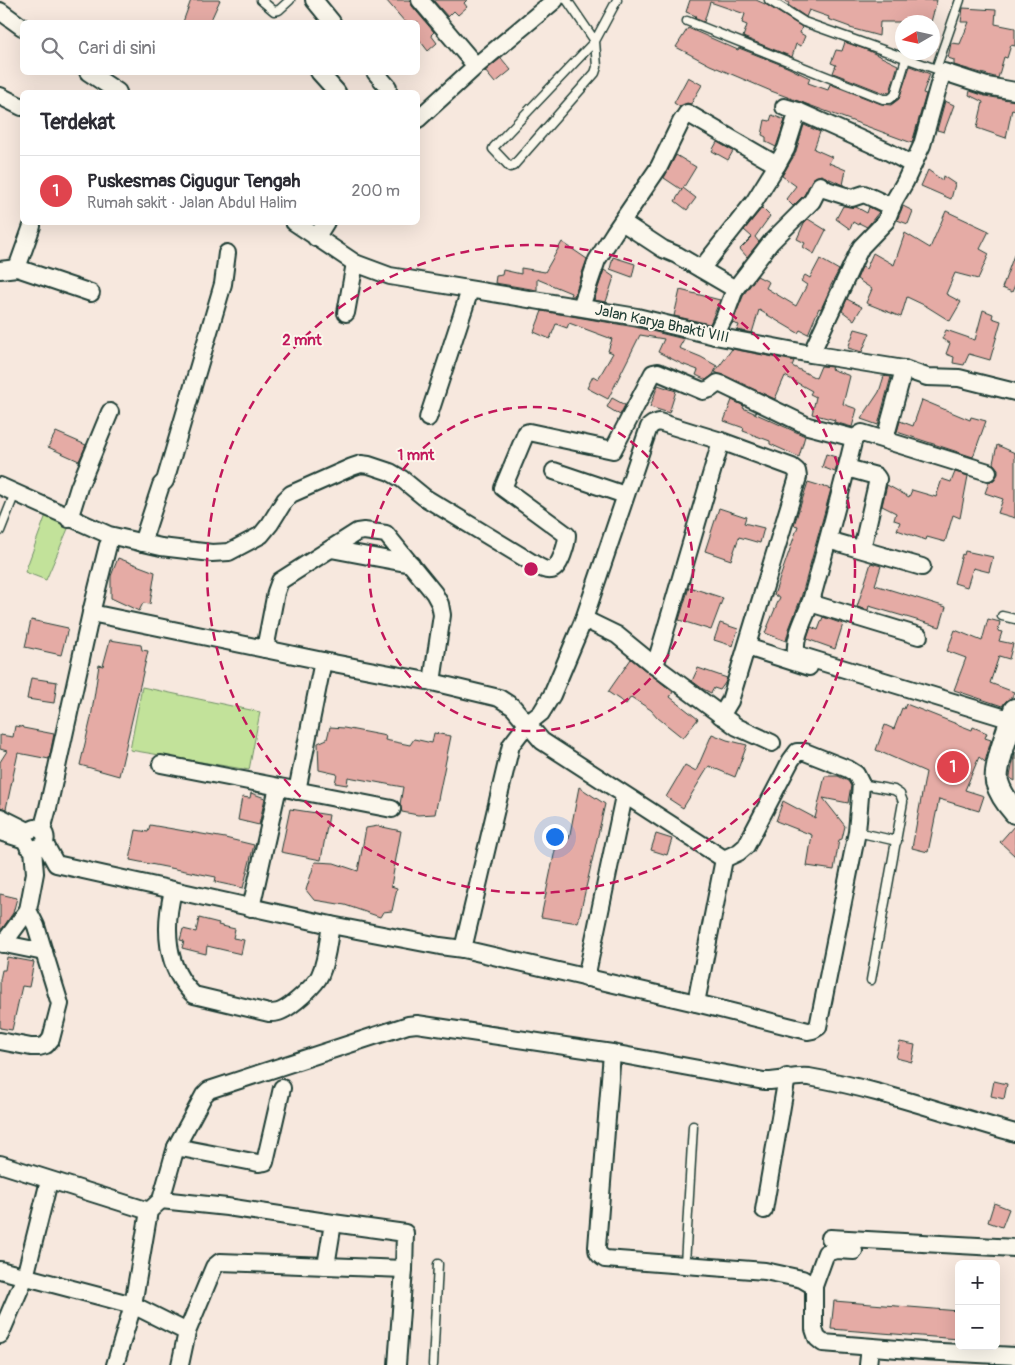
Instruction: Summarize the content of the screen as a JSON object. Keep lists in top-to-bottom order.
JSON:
{
  "streets": {
    "street": ["Jalan Karya Bhakti VIII"]
  },
  "north": "left",
  "page": {
    "search": "Cari di sini",
    "heading": "Terdekat",
    "list": [
      {
        "mark": "1",
        "name": "Puskesmas Cigugur Tengah",
        "note": "Rumah sakit · Jalan Abdul Halim",
        "value": "200 m"
      }
    ],
    "pins": "1",
    "map_buttons": ["+", "−"]
  },
  "rings": ["2 mnt", "1 mnt"]
}
